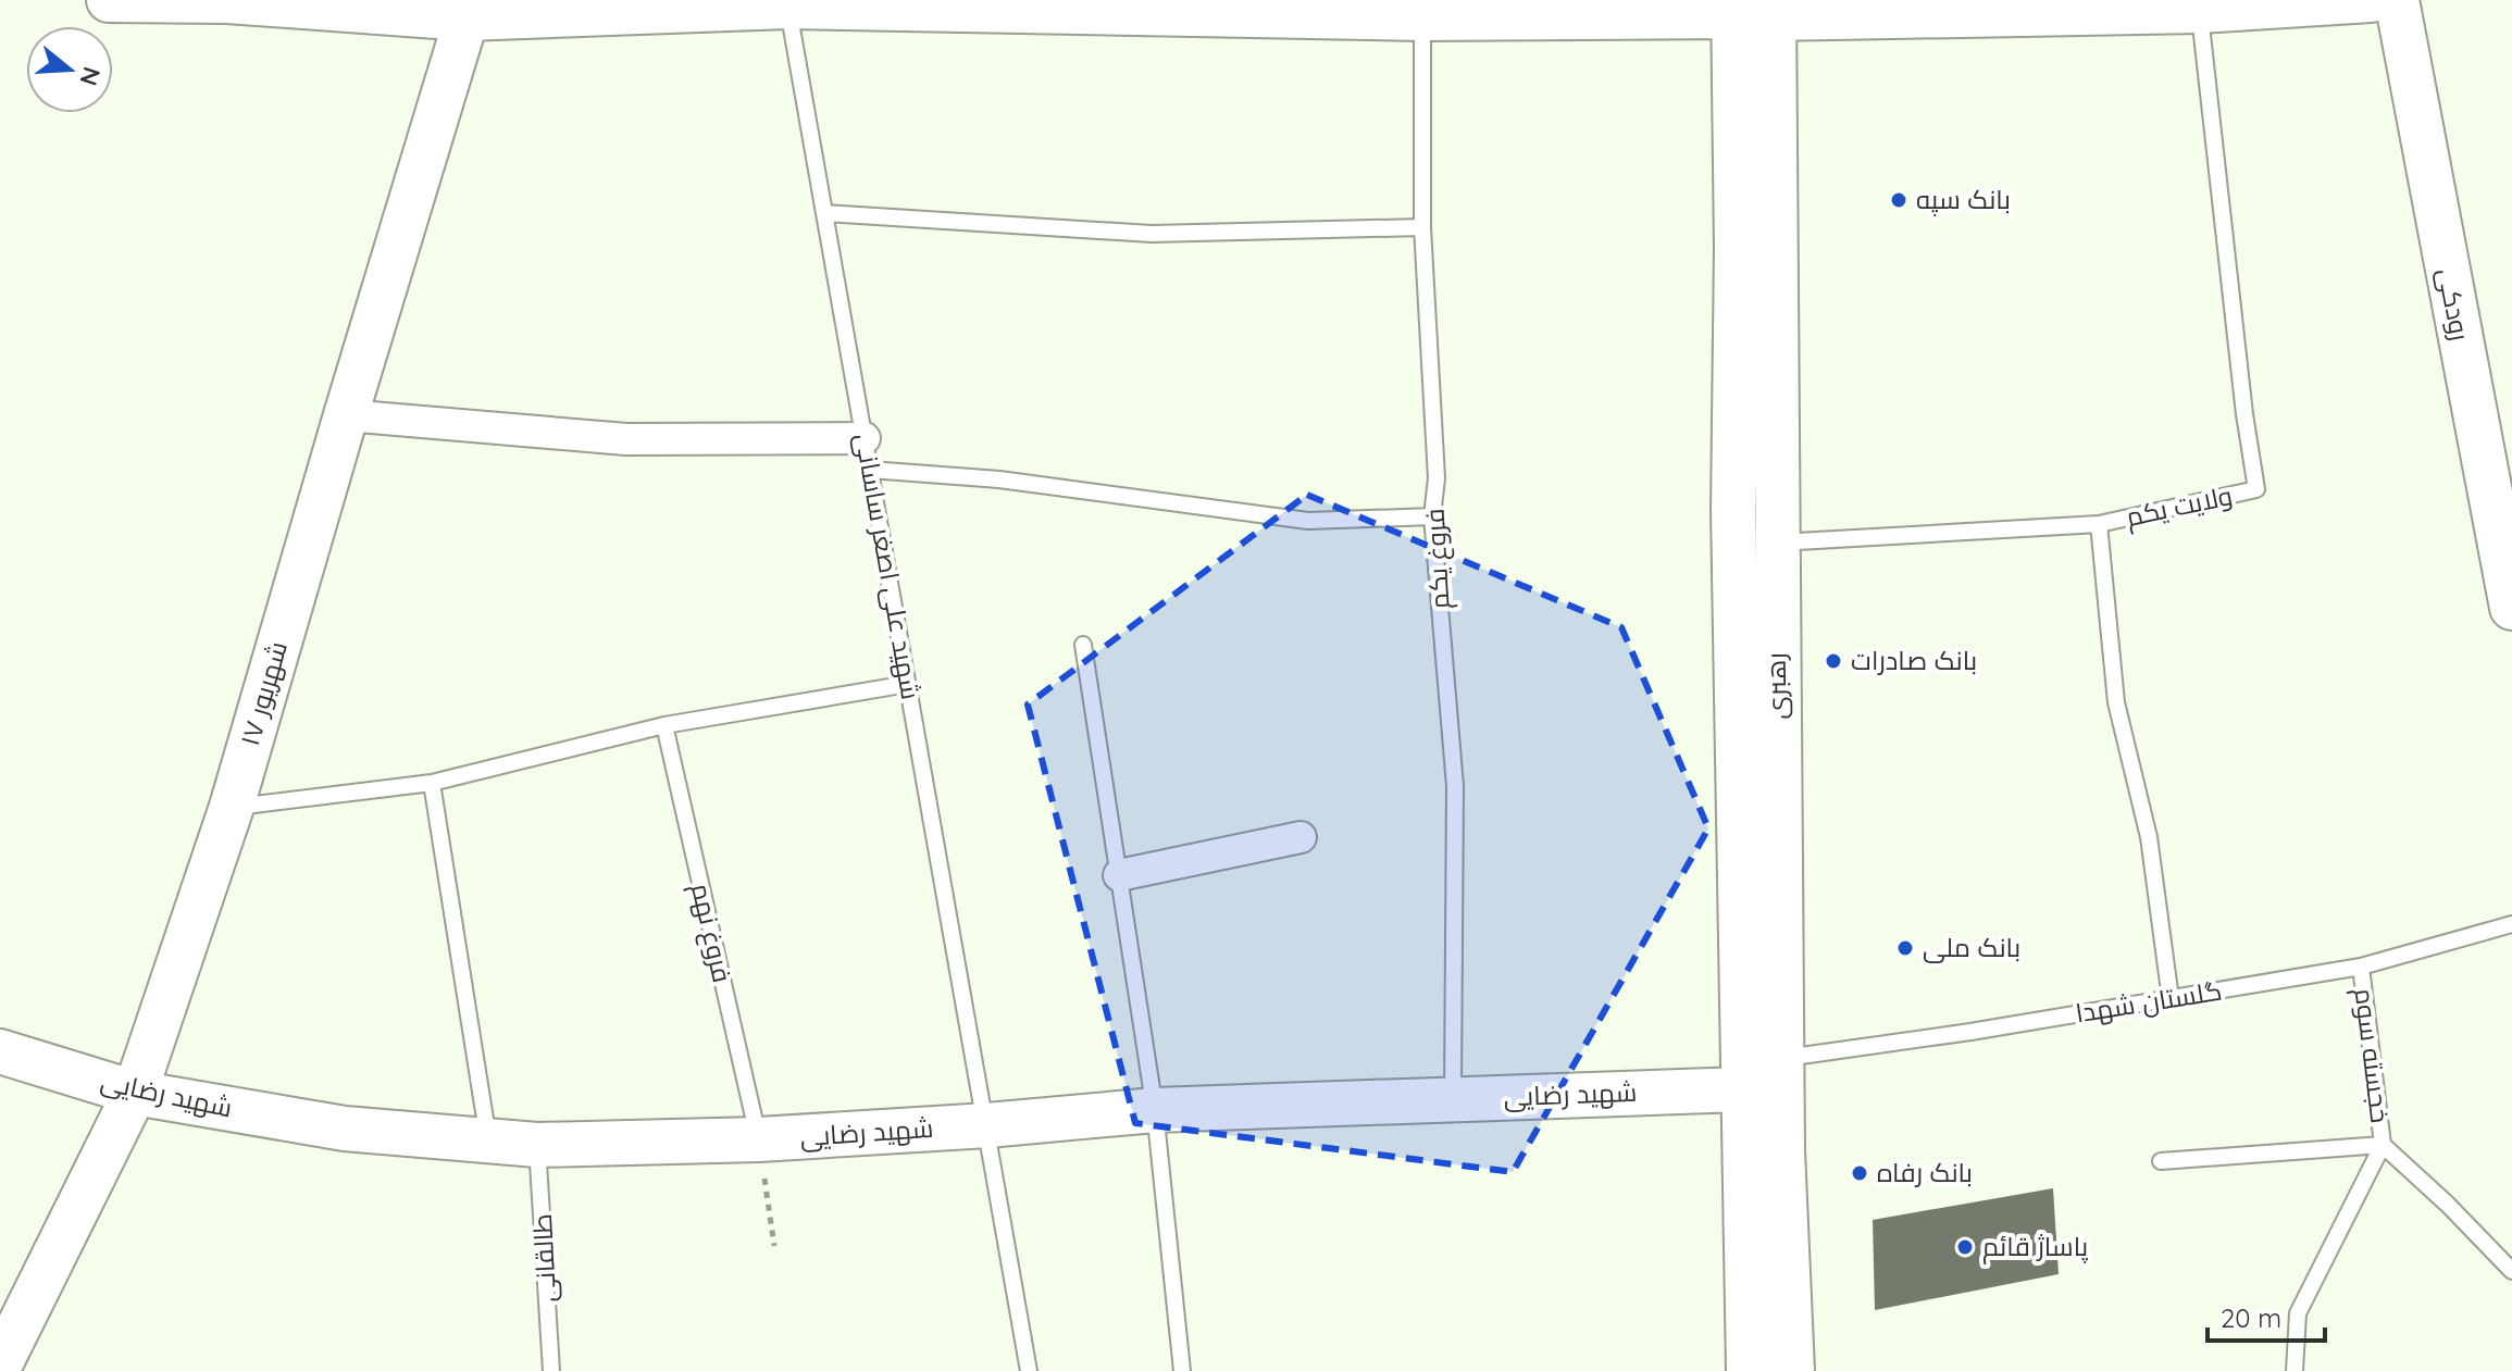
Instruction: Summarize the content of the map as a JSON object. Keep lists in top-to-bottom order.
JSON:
{
  "streets": {
    "street": [
      "رودکی",
      "رهبری",
      "۱۷ شهریور",
      "شهید رضایی"
    ],
    "lane": [
      "ولایت یکم",
      "فروغ یکم",
      "شهید علی اصغر ساسانی",
      "فروغ نهم",
      "گلستان شهدا",
      "خجسته سوم",
      "طالقانی"
    ]
  },
  "crossings": [
    ["ولایت یکم", "رهبری"],
    ["فروغ یکم", "شهید رضایی"],
    ["شهید علی اصغر ساسانی", "شهید رضایی"],
    ["رهبری", "گلستان شهدا"],
    ["رهبری", "شهید رضایی"],
    ["۱۷ شهریور", "شهید رضایی"],
    ["فروغ نهم", "شهید رضایی"],
    ["گلستان شهدا", "خجسته سوم"],
    ["شهید رضایی", "طالقانی"]
  ],
  "places": [
    "بانک سپه",
    "بانک صادرات",
    "بانک ملی",
    "بانک رفاه",
    "پاساژ قائم"
  ],
  "scale_bar": "20 m",
  "north": "right"
}
